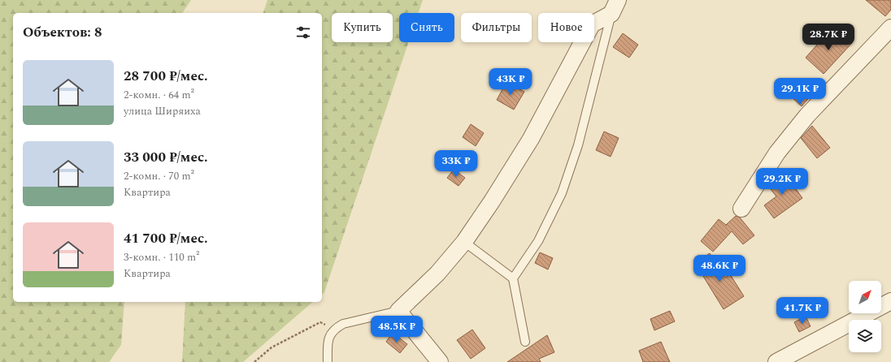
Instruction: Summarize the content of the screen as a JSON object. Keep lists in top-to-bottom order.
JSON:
{
  "north": "top right",
  "page": {
    "chip": [
      "Купить",
      "Снять",
      "Фильтры",
      "Новое"
    ],
    "heading": "Объектов: 8",
    "price": [
      "28.7K ₽",
      "43K ₽",
      "29.1K ₽",
      "33K ₽",
      "29.2K ₽",
      "48.6K ₽",
      "41.7K ₽",
      "48.5K ₽"
    ],
    "list": [
      {
        "name": "28 700 ₽/мес.",
        "note": "2-комн. · 64 m² · улица Ширяиха"
      },
      {
        "name": "33 000 ₽/мес.",
        "note": "2-комн. · 70 m² · Квартира"
      },
      {
        "name": "41 700 ₽/мес.",
        "note": "3-комн. · 110 m² · Квартира"
      }
    ]
  }
}
